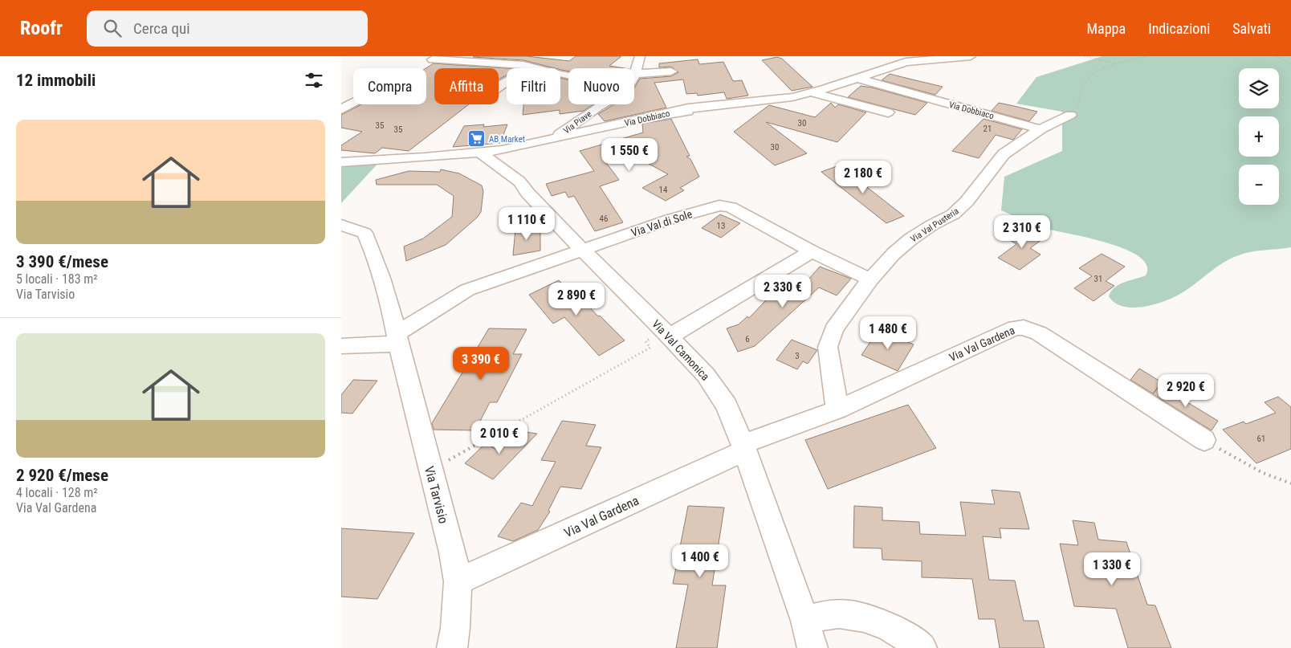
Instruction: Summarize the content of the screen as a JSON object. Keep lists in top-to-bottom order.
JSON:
{
  "streets": {
    "street": [
      "Via Dobbiaco",
      "Via Piave",
      "Via Val di Sole",
      "Via Val Pusteria",
      "Via Val Gardena",
      "Via Val Camonica",
      "Via Tarvisio"
    ]
  },
  "crossings": [
    ["Via Dobbiaco", "Via Piave"],
    ["Via Dobbiaco", "Via Val Pusteria"],
    ["Via Dobbiaco", "Via Val Camonica"],
    ["Via Val di Sole", "Via Val Pusteria"],
    ["Via Val di Sole", "Via Val Camonica"],
    ["Via Val di Sole", "Via Tarvisio"],
    ["Via Val Pusteria", "Via Val Gardena"],
    ["Via Val Gardena", "Via Val Camonica"],
    ["Via Val Gardena", "Via Tarvisio"]
  ],
  "places": {
    "supermarket": ["AB Market"]
  },
  "house_numbers": [
    "30",
    "35",
    "21",
    "35",
    "30",
    "14",
    "46",
    "13",
    "31",
    "6",
    "3",
    "61"
  ],
  "page": {
    "header": "Roofr",
    "search": "Cerca qui",
    "nav": ["Mappa", "Indicazioni", "Salvati"],
    "heading": "12 immobili",
    "map_buttons": ["+", "−"],
    "chip": [
      "Compra",
      "Affitta",
      "Filtri",
      "Nuovo"
    ],
    "list": [
      {
        "name": "3 390 €/mese",
        "note": "5 locali · 183 m² · Via Tarvisio"
      },
      {
        "name": "2 920 €/mese",
        "note": "4 locali · 128 m² · Via Val Gardena"
      }
    ],
    "price": [
      "1 550 €",
      "2 180 €",
      "1 110 €",
      "2 310 €",
      "2 330 €",
      "2 890 €",
      "1 480 €",
      "3 390 €",
      "2 920 €",
      "2 010 €",
      "1 400 €",
      "1 330 €"
    ]
  }
}
